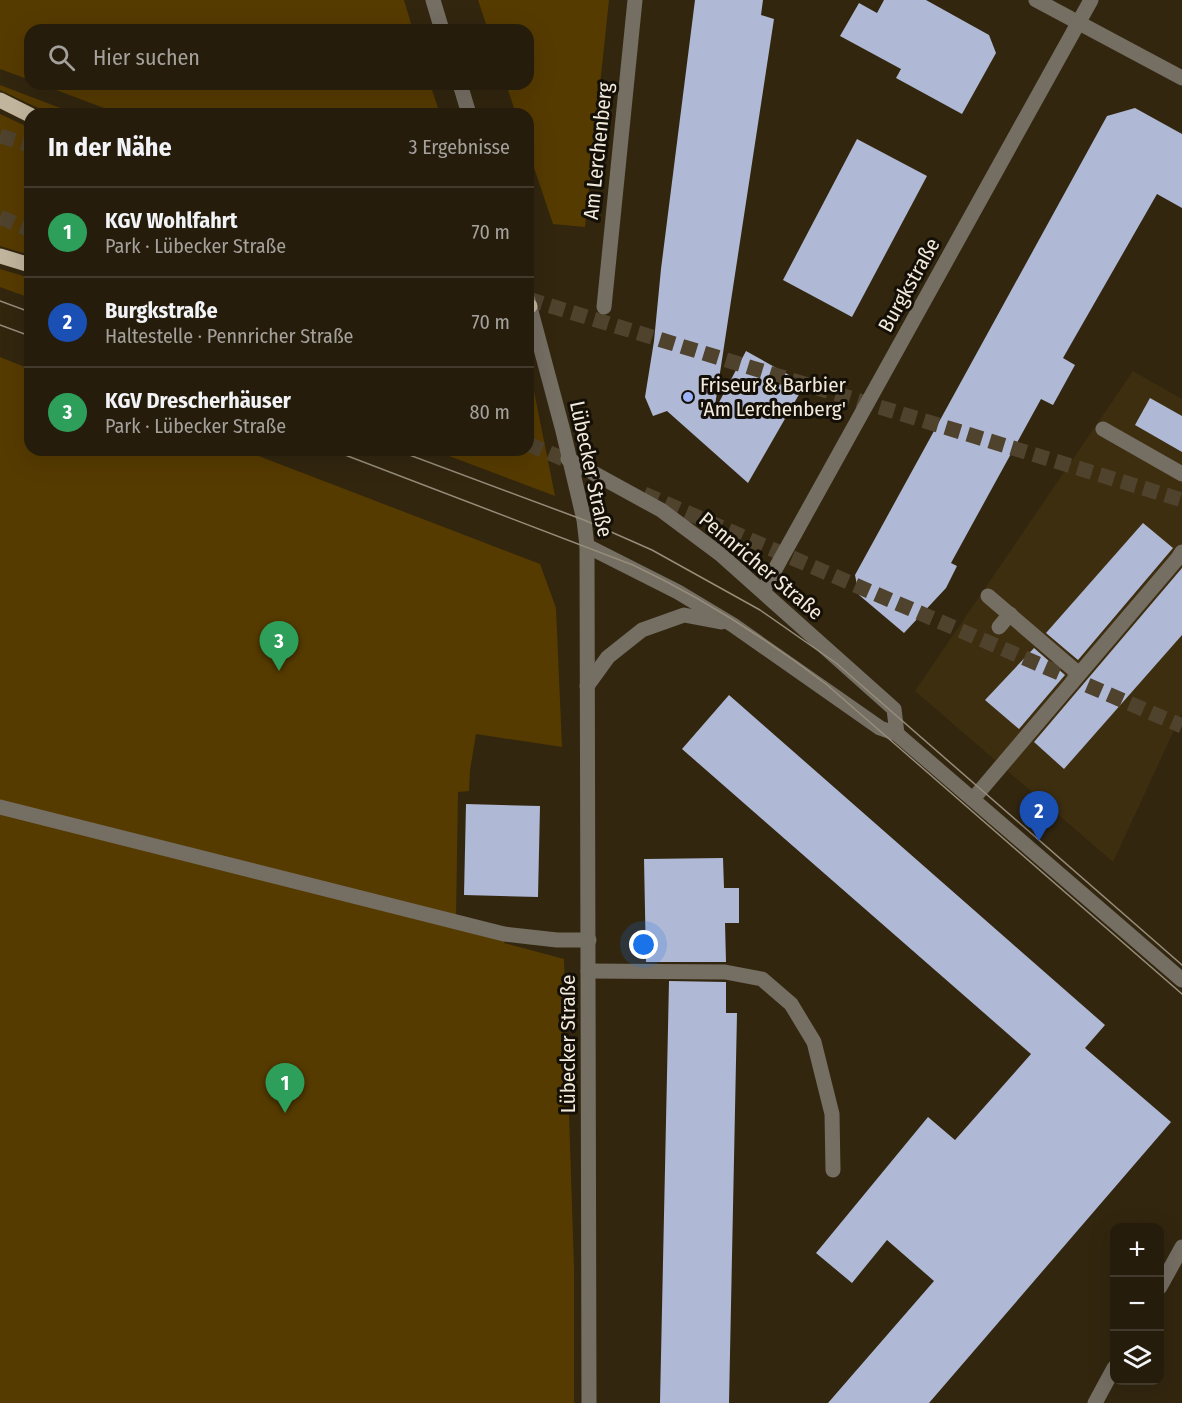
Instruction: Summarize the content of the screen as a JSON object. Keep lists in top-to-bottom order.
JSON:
{
  "streets": {
    "street": [
      "Am Lerchenberg",
      "Burgkstraße",
      "Lübecker Straße",
      "Pennricher Straße"
    ]
  },
  "crossings": [
    ["Burgkstraße", "Pennricher Straße"],
    ["Lübecker Straße", "Pennricher Straße"]
  ],
  "places": ["Friseur & Barbier 'Am Lerchenberg'"],
  "page": {
    "search": "Hier suchen",
    "heading": ["In der Nähe", "3 Ergebnisse"],
    "list": [
      {
        "mark": "1",
        "name": "KGV Wohlfahrt",
        "note": "Park · Lübecker Straße",
        "value": "70 m"
      },
      {
        "mark": "2",
        "name": "Burgkstraße",
        "note": "Haltestelle · Pennricher Straße",
        "value": "70 m"
      },
      {
        "mark": "3",
        "name": "KGV Drescherhäuser",
        "note": "Park · Lübecker Straße",
        "value": "80 m"
      }
    ],
    "pins": ["3", "2", "1"],
    "map_buttons": ["+", "−"]
  }
}
